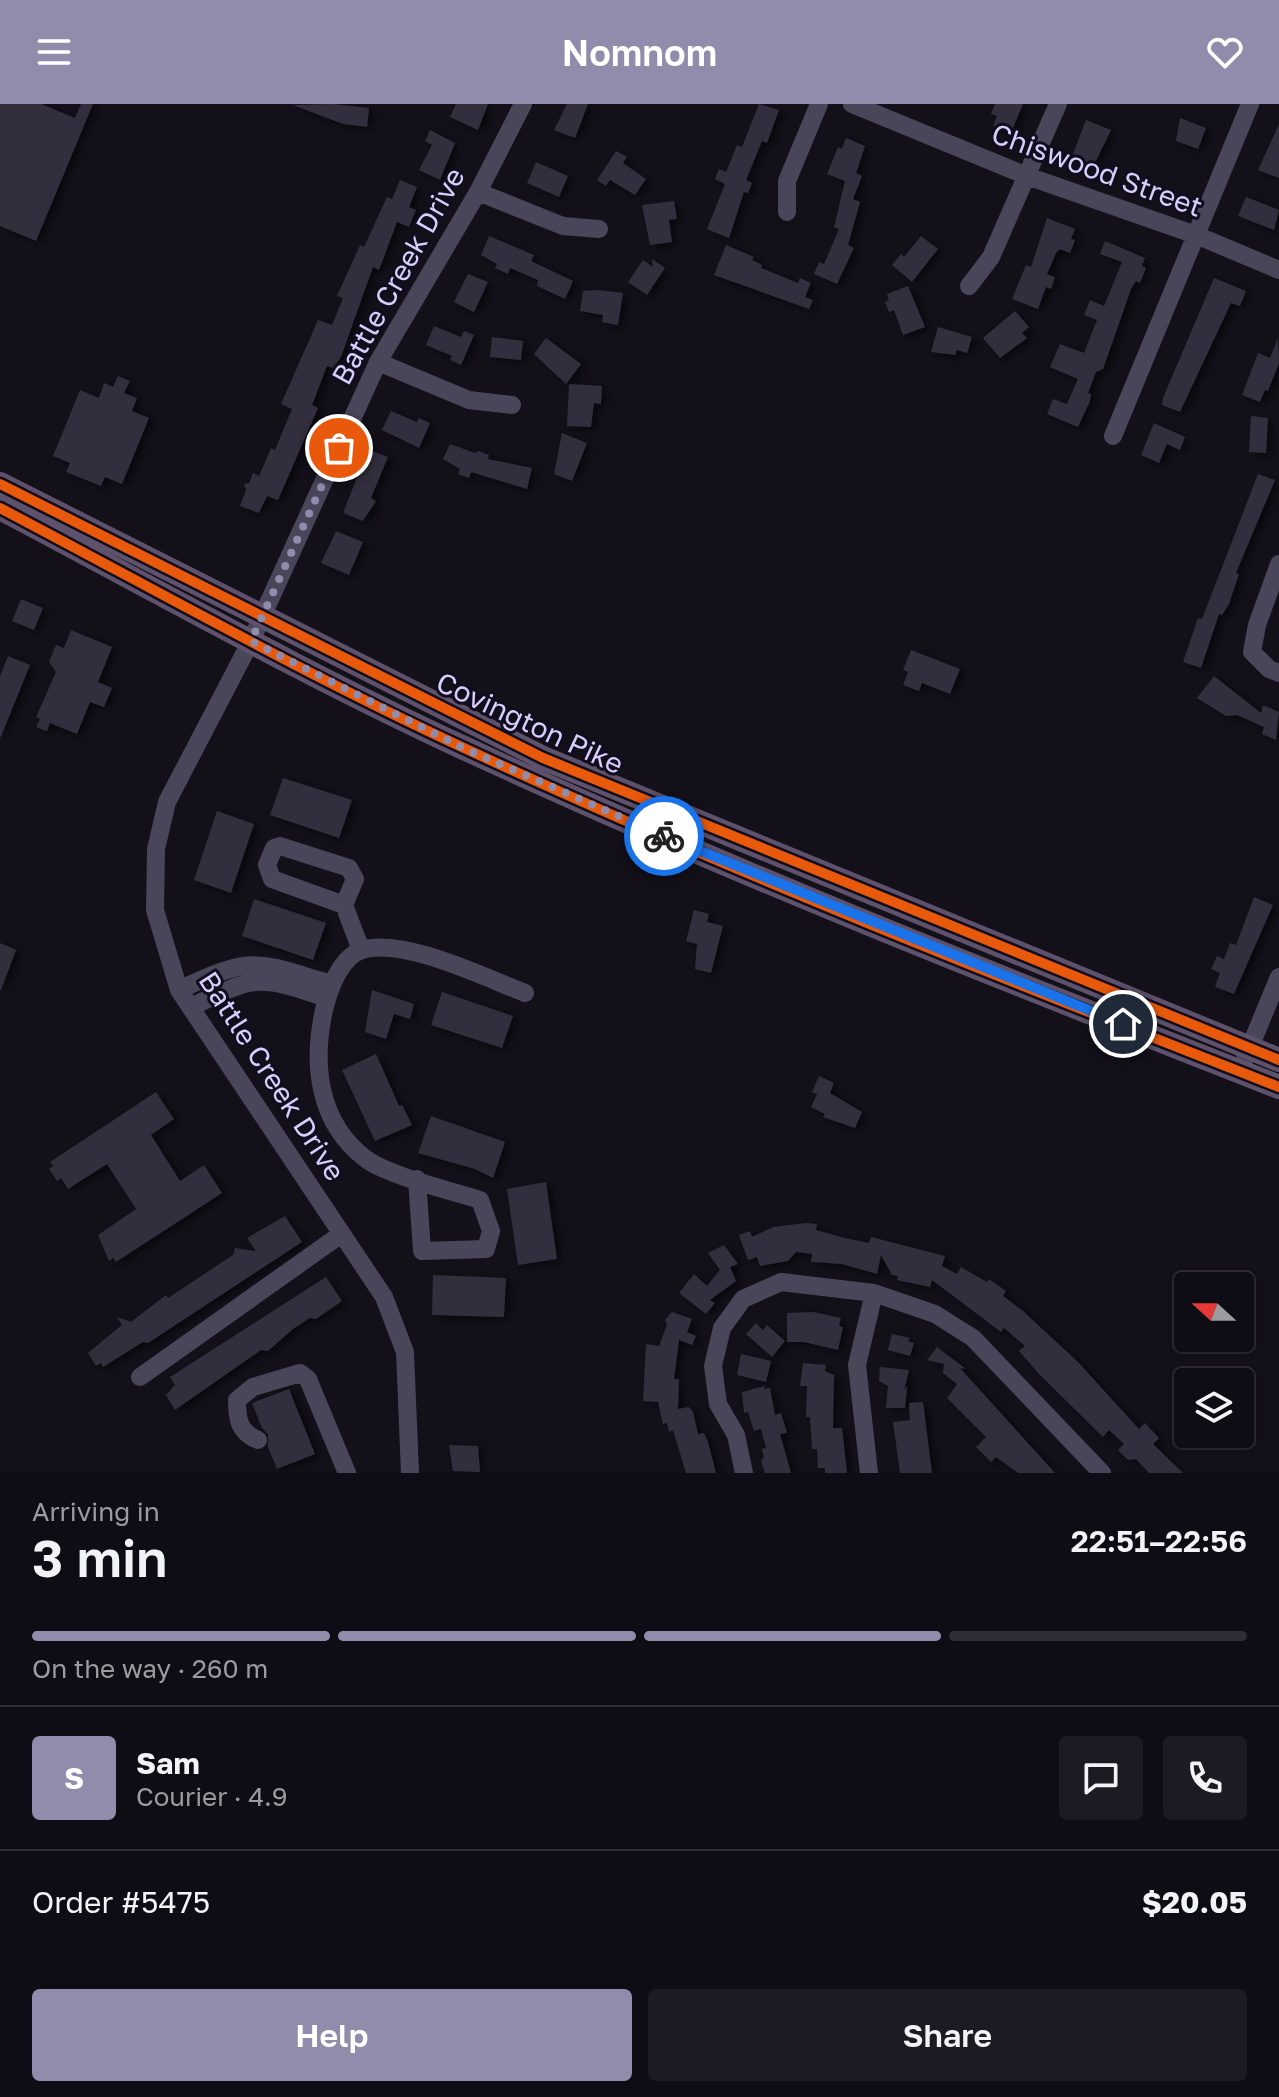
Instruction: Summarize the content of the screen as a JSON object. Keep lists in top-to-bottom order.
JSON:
{
  "streets": {
    "main road": ["Covington Pike"],
    "street": ["Chiswood Street", "Battle Creek Drive"]
  },
  "crossings": [
    ["Battle Creek Drive", "Covington Pike"]
  ],
  "north": "left",
  "page": {
    "header": "Nomnom",
    "heading": ["3 min", "Arriving in", "22:51–22:56"],
    "panel": [
      "Sam",
      "Courier · 4.9",
      "Order #5475",
      "$20.05"
    ],
    "bar": "On the way · 260 m",
    "round": "S",
    "buttons": ["Help", "Share"]
  }
}
